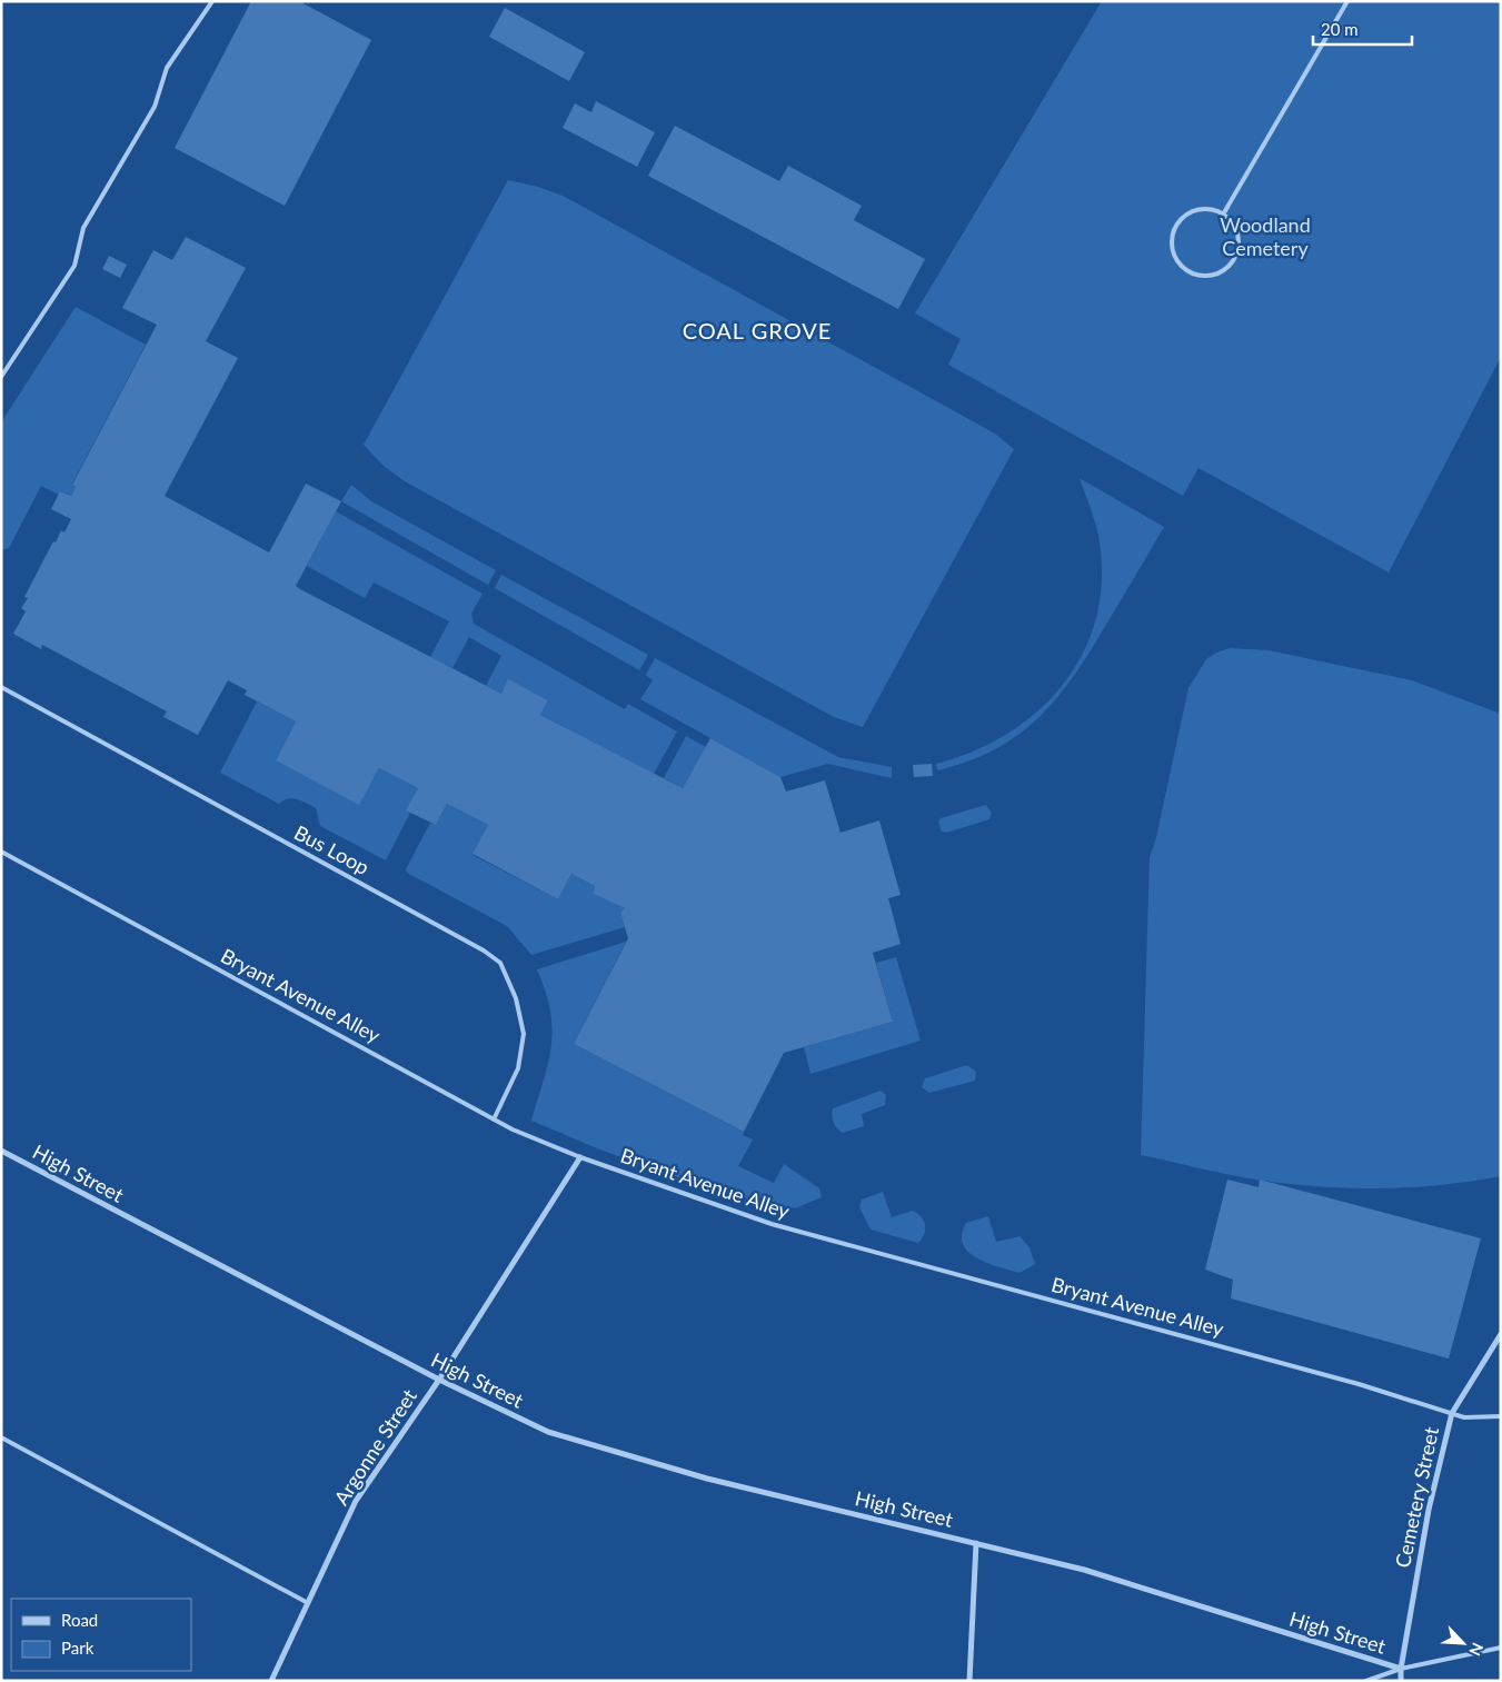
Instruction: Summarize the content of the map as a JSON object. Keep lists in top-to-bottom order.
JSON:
{
  "streets": {
    "street": ["High Street", "Argonne Street", "Cemetery Street"],
    "lane": ["Bus Loop", "Bryant Avenue Alley"]
  },
  "crossings": [
    ["Bus Loop", "Bryant Avenue Alley"],
    ["Bryant Avenue Alley", "Argonne Street"],
    ["Bryant Avenue Alley", "Cemetery Street"],
    ["High Street", "Argonne Street"],
    ["High Street", "Cemetery Street"]
  ],
  "districts": ["COAL GROVE"],
  "parks": ["Woodland Cemetery"],
  "legend": ["Road", "Park"],
  "scale_bar": "20 m",
  "north": "bottom right"
}
